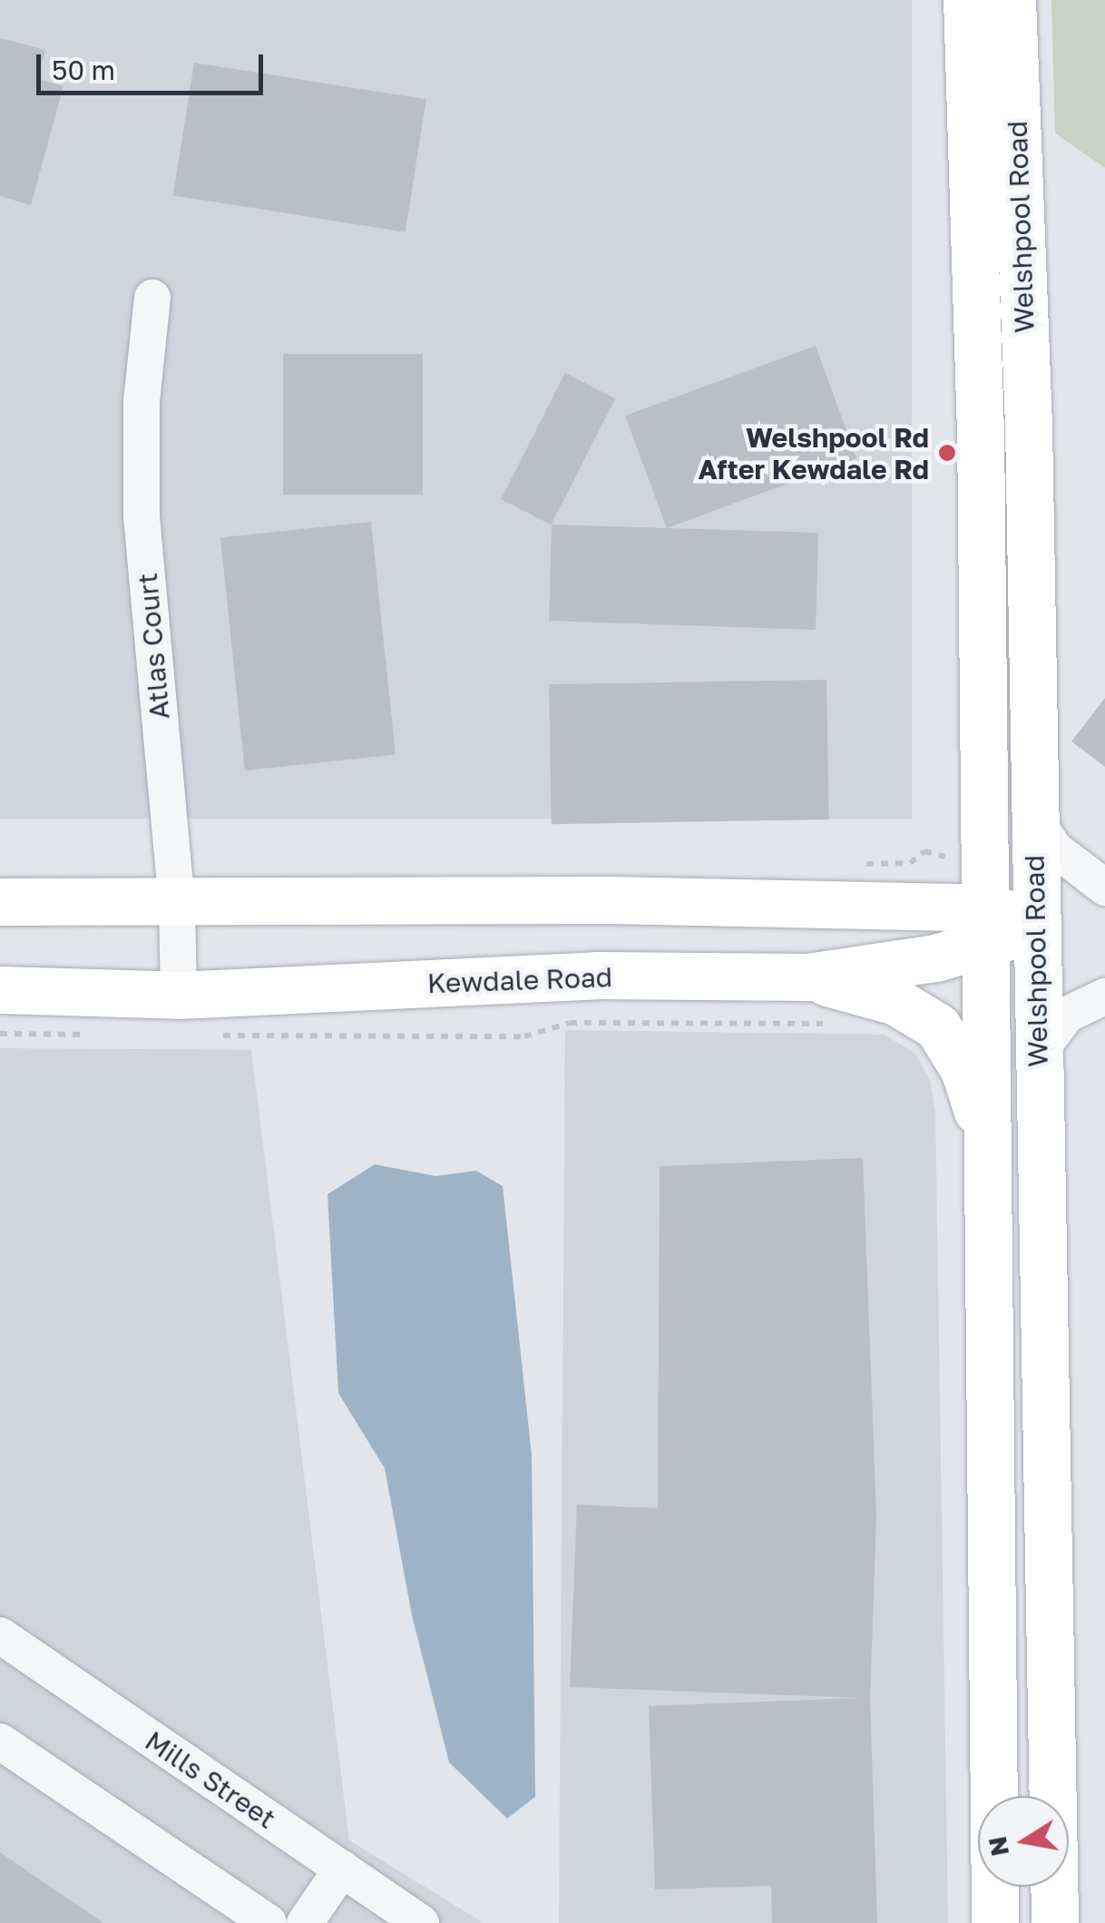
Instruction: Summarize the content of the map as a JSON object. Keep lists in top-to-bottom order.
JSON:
{
  "streets": {
    "main road": ["Welshpool Road", "Kewdale Road"],
    "street": ["Atlas Court", "Mills Street"]
  },
  "crossings": [
    ["Welshpool Road", "Kewdale Road"],
    ["Atlas Court", "Kewdale Road"]
  ],
  "places": ["Welshpool Rd After Kewdale Rd"],
  "scale_bar": "50 m",
  "north": "left"
}
